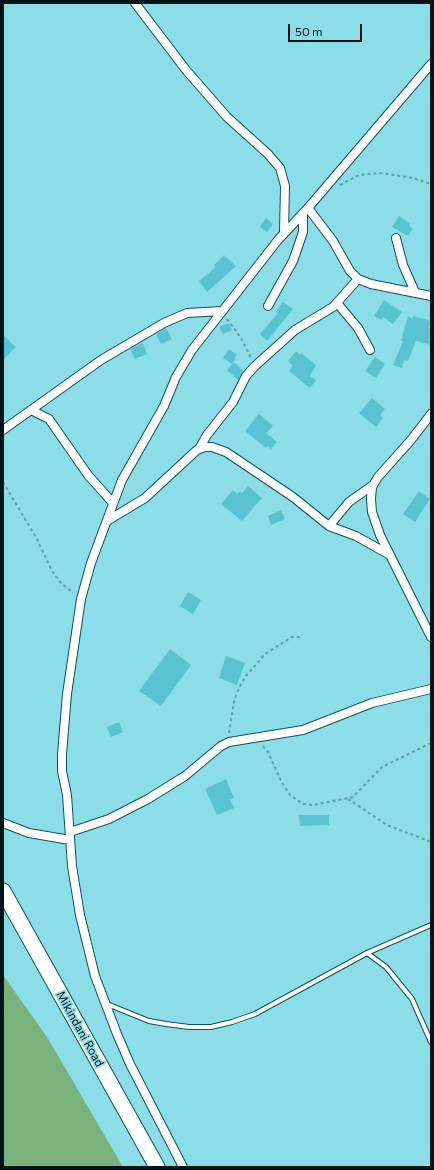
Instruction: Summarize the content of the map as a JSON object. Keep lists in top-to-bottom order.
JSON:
{
  "streets": {
    "highway": ["Mikindani Road"]
  },
  "scale_bar": "50 m"
}
